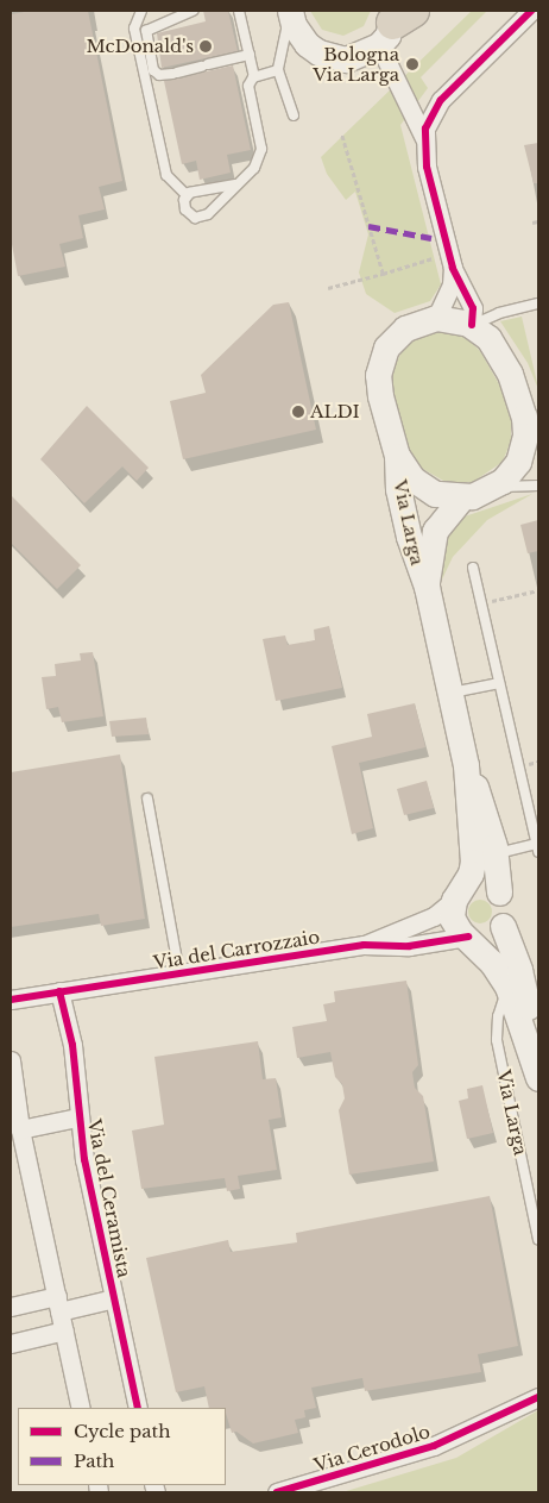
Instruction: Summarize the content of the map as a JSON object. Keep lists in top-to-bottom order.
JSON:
{
  "streets": {
    "main road": ["Via Larga"],
    "street": ["Via del Carrozzaio", "Via del Ceramista", "Via Cerodolo"]
  },
  "crossings": [
    ["Via Larga", "Via del Carrozzaio"],
    ["Via del Carrozzaio", "Via del Ceramista"]
  ],
  "places": ["McDonald's", "Bologna Via Larga", "ALDI"],
  "legend": ["Cycle path", "Path"]
}
